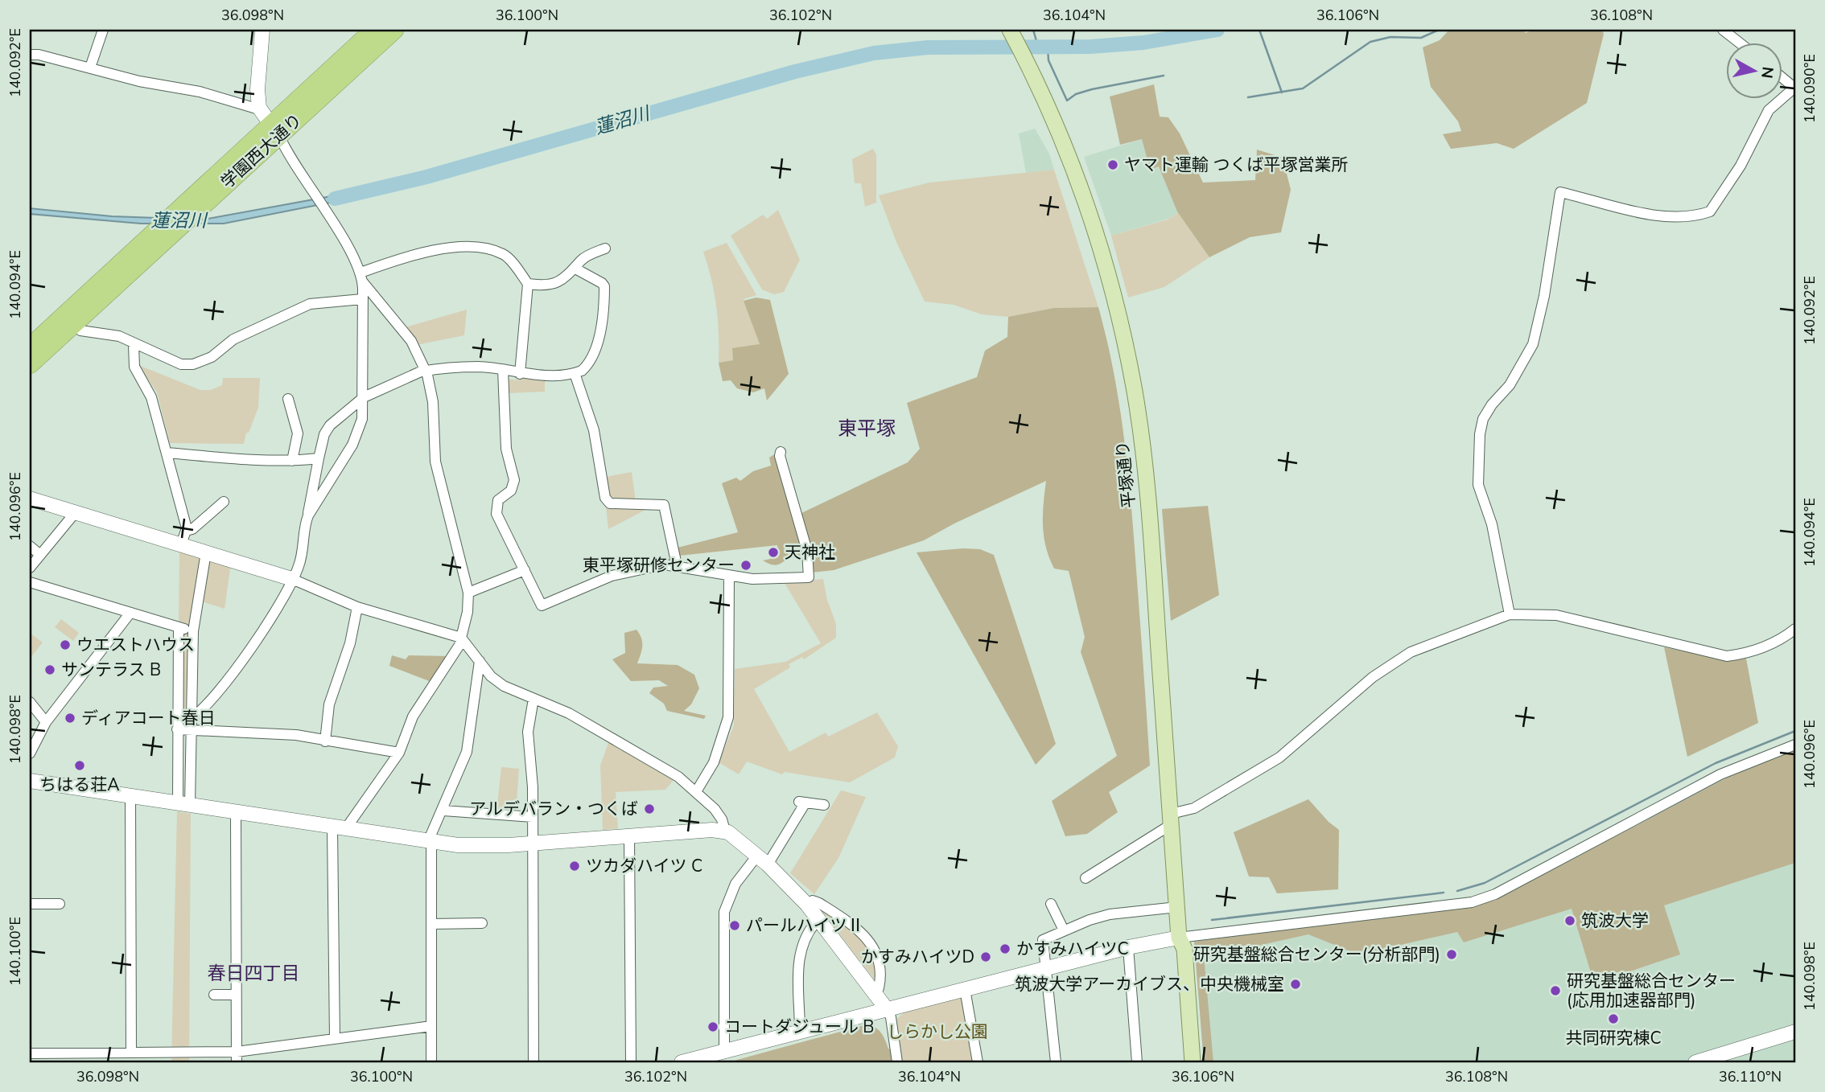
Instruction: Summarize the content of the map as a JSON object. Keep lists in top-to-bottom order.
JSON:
{
  "streets": {
    "highway": ["学園西大通り"],
    "main road": ["平塚通り"]
  },
  "districts": ["東平塚", "春日四丁目"],
  "water": ["蓮沼川"],
  "parks": ["しらかし公園"],
  "places": [
    "ヤマト運輸 つくば平塚営業所",
    "天神社",
    "東平塚研修センター",
    "ウエストハウス",
    "サンテラス B",
    "ディアコート春日",
    "ちはる荘A",
    "アルデバラン・つくば",
    "ツカダハイツ C",
    "筑波大学",
    "パールハイツⅡ",
    "かすみハイツC",
    "研究基盤総合センター(分析部門)",
    "かすみハイツD",
    "筑波大学アーカイブス、中央機械室",
    "研究基盤総合センター (応用加速器部門)",
    "共同研究棟C",
    "コートダジュール B"
  ],
  "north": "right",
  "coordinates": [
    "36.098°N",
    "36.100°N",
    "36.102°N",
    "36.104°N",
    "36.106°N",
    "36.108°N",
    "140.092°E",
    "140.090°E",
    "140.094°E",
    "140.096°E",
    "140.098°E",
    "140.100°E",
    "36.110°N"
  ]
}
